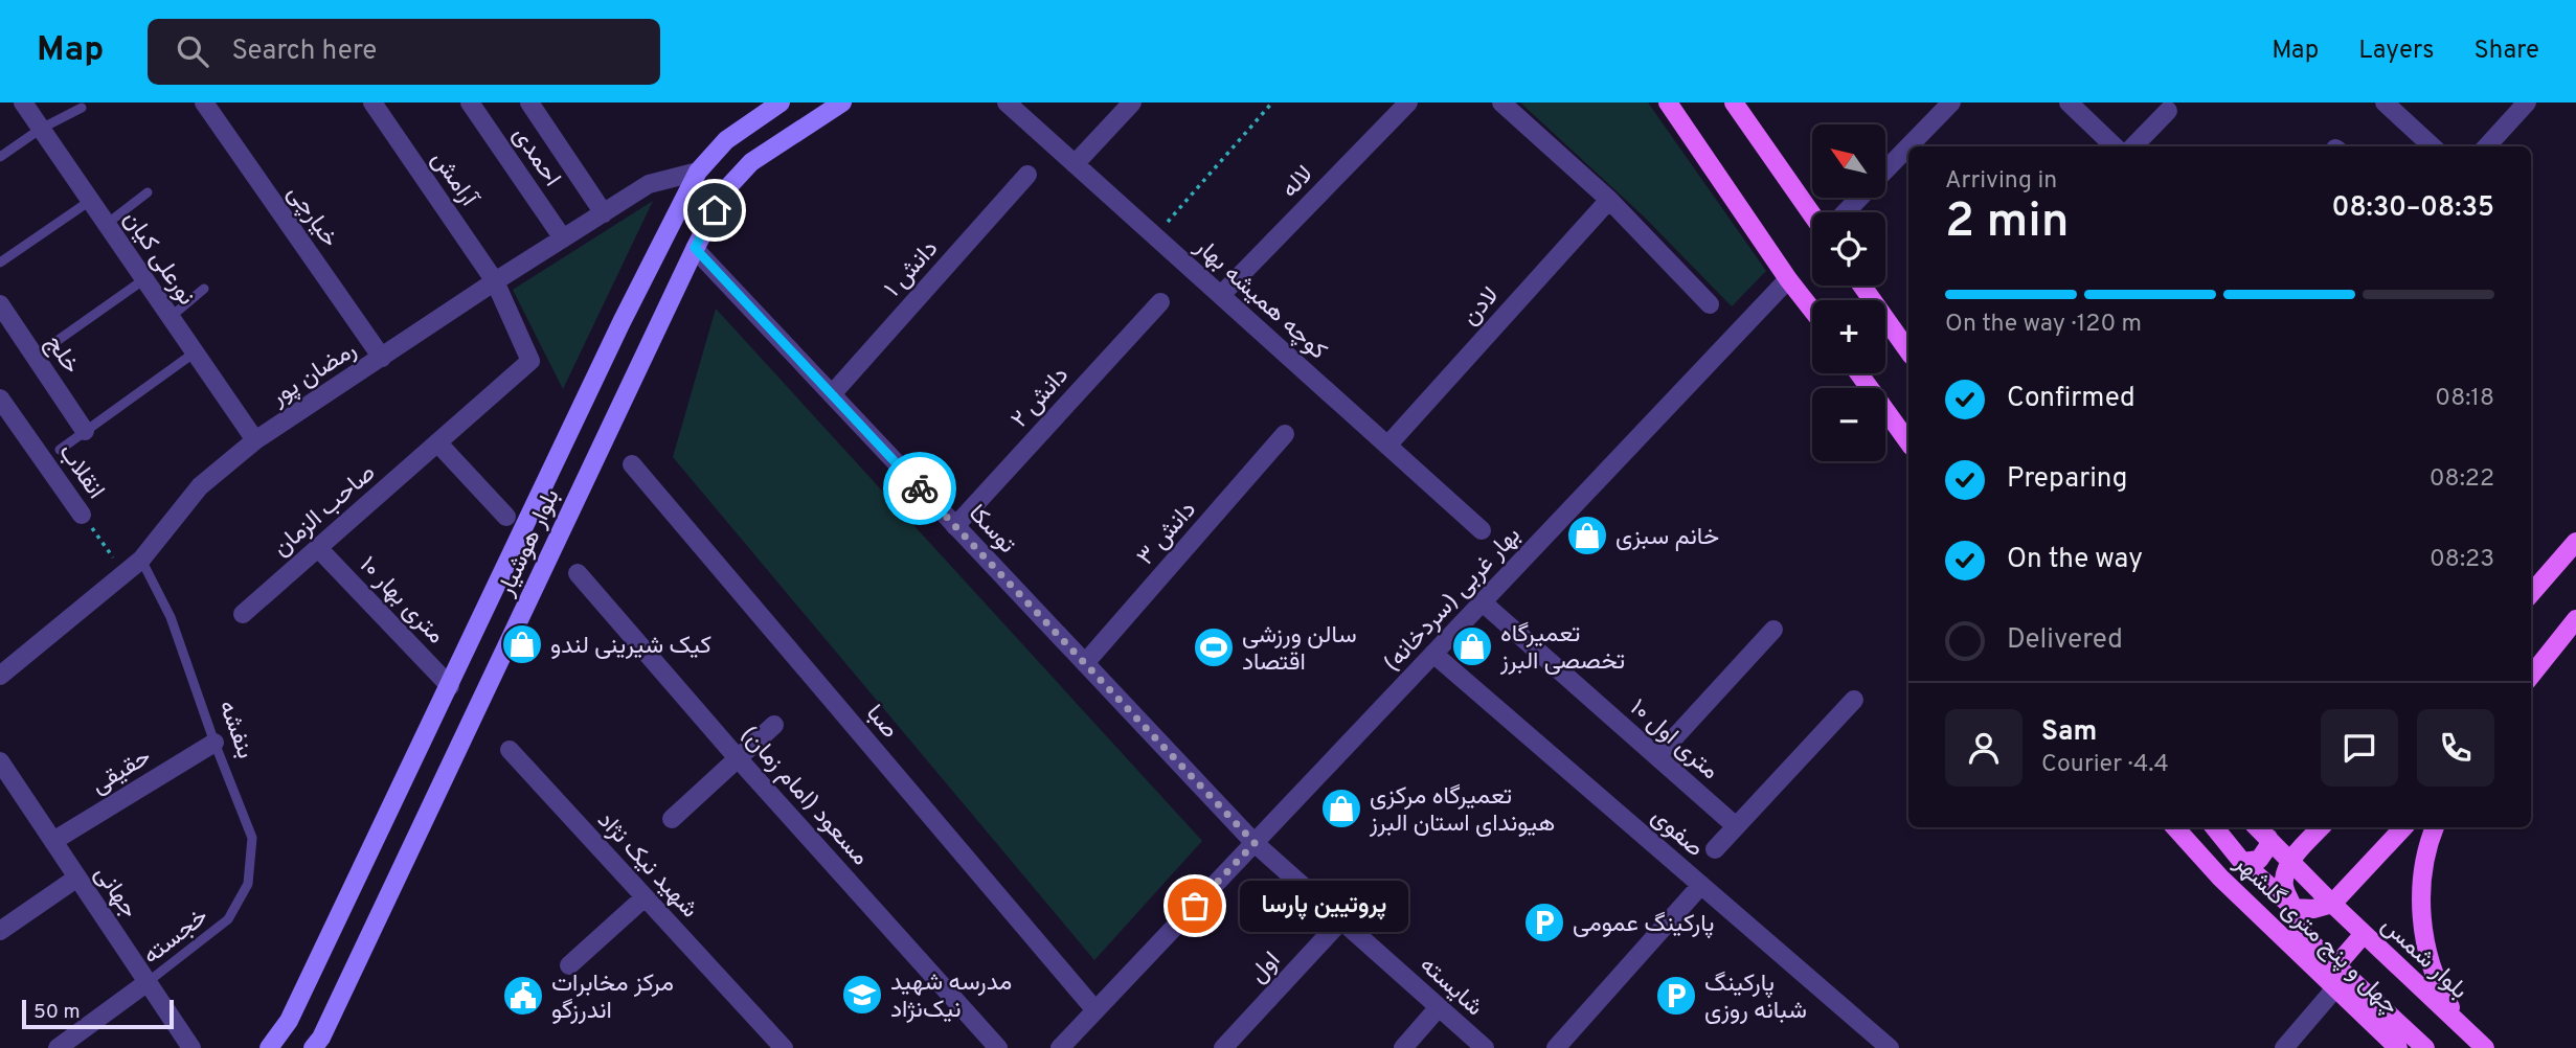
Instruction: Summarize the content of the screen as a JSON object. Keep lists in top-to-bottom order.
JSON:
{
  "streets": {
    "main road": ["بلوار هوشیار", "چهل و پنج متری گلشهر", "بلوار شمس"],
    "street": [
      "احمدی",
      "آرامش",
      "لاله",
      "خیارچی",
      "نورعلی کیان",
      "دانش ۱",
      "کوچه همیشه بهار",
      "لادن",
      "خلج",
      "رمضان پور",
      "دانش ۲",
      "انقلاب",
      "صاحب الزمان",
      "توسکا",
      "دانش ۳",
      "بهار غربی (سردخانه)",
      "۱۰ متری بهار",
      "صبا",
      "۱۰ متری اول",
      "حقیقی",
      "مسعود (امام زمان)",
      "صفوی",
      "شهید نیک نژاد",
      "جهانی",
      "اول",
      "شایسته"
    ],
    "lane": ["بنفشه", "خجسته"]
  },
  "crossings": [
    ["احمدی", "رمضان پور"],
    ["آرامش", "رمضان پور"],
    ["آرامش", "صاحب الزمان"],
    ["لاله", "کوچه همیشه بهار"],
    ["خیارچی", "رمضان پور"],
    ["نورعلی کیان", "رمضان پور"],
    ["دانش ۱", "توسکا"],
    ["کوچه همیشه بهار", "لادن"],
    ["رمضان پور", "انقلاب"],
    ["رمضان پور", "صاحب الزمان"],
    ["رمضان پور", "بلوار هوشیار"],
    ["رمضان پور", "بنفشه"],
    ["دانش ۲", "توسکا"],
    ["صاحب الزمان", "۱۰ متری بهار"],
    ["توسکا", "دانش ۳"],
    ["توسکا", "بلوار هوشیار"],
    ["توسکا", "بهار غربی (سردخانه)"],
    ["توسکا", "شایسته"],
    ["بلوار هوشیار", "۱۰ متری بهار"],
    ["بهار غربی (سردخانه)", "صبا"],
    ["بهار غربی (سردخانه)", "۱۰ متری اول"],
    ["بهار غربی (سردخانه)", "صفوی"],
    ["بهار غربی (سردخانه)", "شایسته"],
    ["بنفشه", "حقیقی"],
    ["بنفشه", "خجسته"],
    ["حقیقی", "جهانی"],
    ["جهانی", "خجسته"],
    ["چهل و پنج متری گلشهر", "بلوار شمس"],
    ["اول", "شایسته"]
  ],
  "places": {
    "shop": [
      "خانم سبزی",
      "کیک شیرینی لندو",
      "تعمیرگاه تخصصی البرز",
      "تعمیرگاه مرکزی هیوندای استان البرز"
    ],
    "sports": ["سالن ورزشی اقتصاد"],
    "other": ["پروتیین پارسا"],
    "parking": ["پارکینگ عمومی", "پارکینگ شبانه روزی"],
    "school or university": ["مدرسه شهید نیک‌نژاد"],
    "public building": ["مرکز مخابرات اندرزگو"]
  },
  "scale_bar": "50 m",
  "north": "top left",
  "page": {
    "header": "Map",
    "search": "Search here",
    "nav": ["Map", "Layers", "Share"],
    "map_buttons": ["+", "−"],
    "heading": ["2 min", "Arriving in", "08:30–08:35"],
    "panel": ["Sam", "Courier · 4.4"],
    "bar": "On the way · 120 m",
    "list": [
      ["Confirmed", "08:18"],
      ["Preparing", "08:22"],
      ["On the way", "08:23"],
      "Delivered"
    ],
    "bubble": "پروتیین پارسا",
    "scale": "50 m"
  }
}
